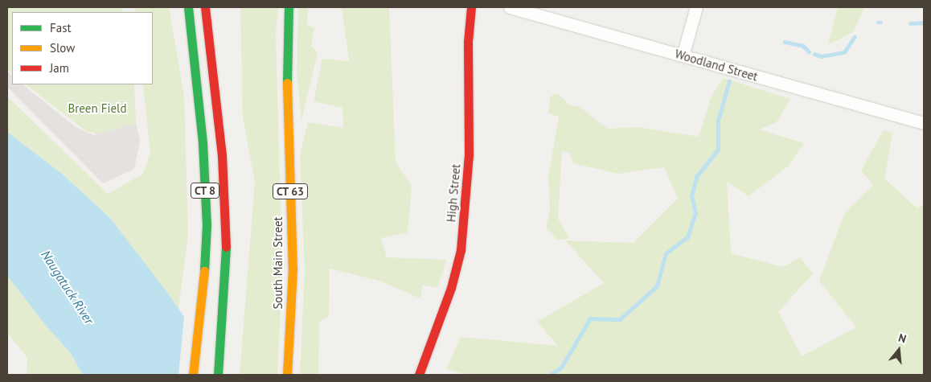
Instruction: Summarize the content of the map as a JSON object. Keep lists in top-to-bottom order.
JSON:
{
  "streets": {
    "main road": [
      "CT 8",
      "CT 63",
      "High Street",
      "South Main Street"
    ],
    "street": ["Woodland Street"]
  },
  "water": ["Naugatuck River"],
  "parks": ["Breen Field"],
  "legend": ["Fast", "Slow", "Jam"],
  "north": "top"
}
